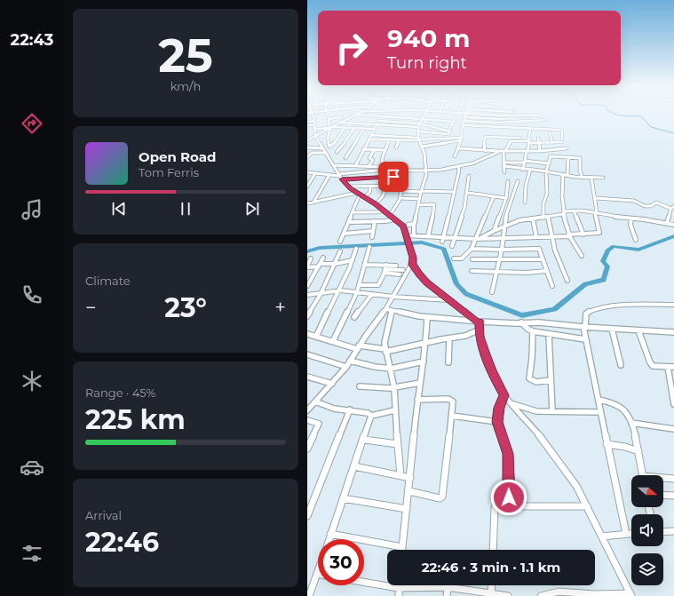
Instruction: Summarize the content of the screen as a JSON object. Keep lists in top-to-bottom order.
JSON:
{
  "north": "right",
  "page": {
    "tabs": "22:43",
    "tile": [
      ["25", "km/h"],
      "Climate",
      ["Range · 45%", "225 km"],
      ["Arrival", "22:46"]
    ],
    "turn": ["940 m", "Turn right"],
    "song": ["Open Road", "Tom Ferris"],
    "heat": ["−", "23°", "+"],
    "limit": "30",
    "trip": "22:46 · 3 min · 1.1 km"
  }
}
